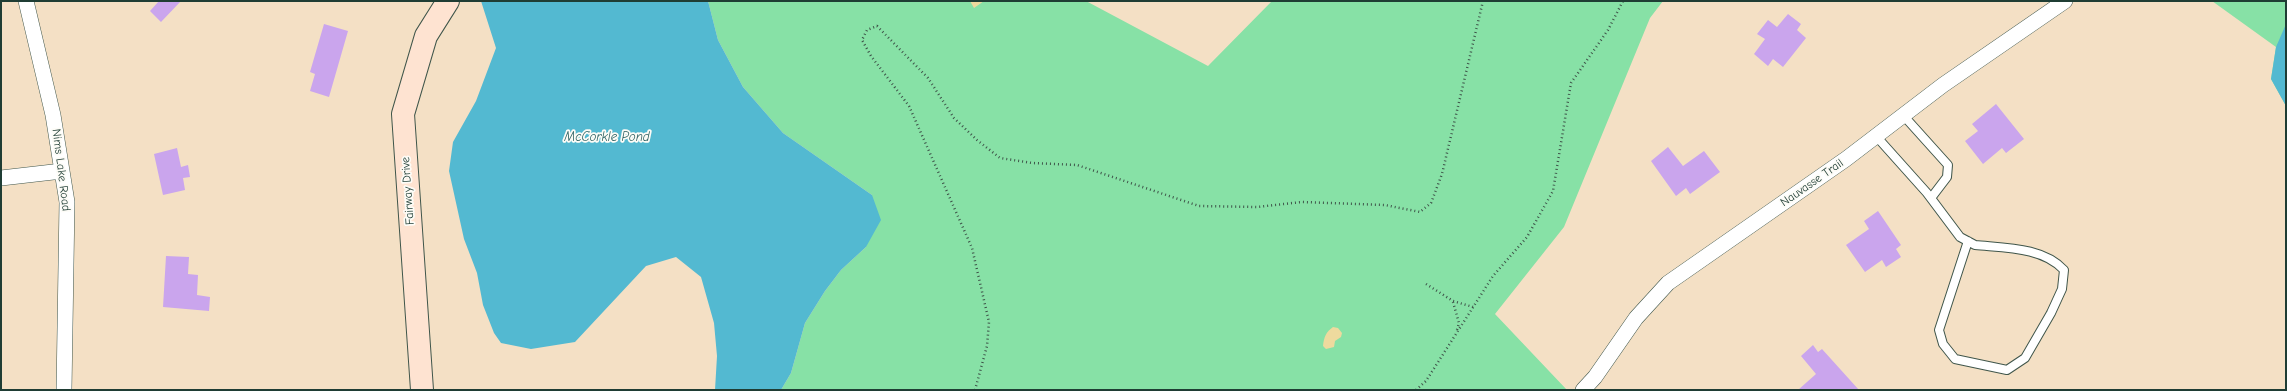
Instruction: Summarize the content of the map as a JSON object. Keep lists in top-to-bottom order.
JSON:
{
  "streets": {
    "street": ["Nims Lake Road", "Nauvasse Trail", "Fairway Drive"]
  },
  "water": ["McCorkle Pond"]
}
